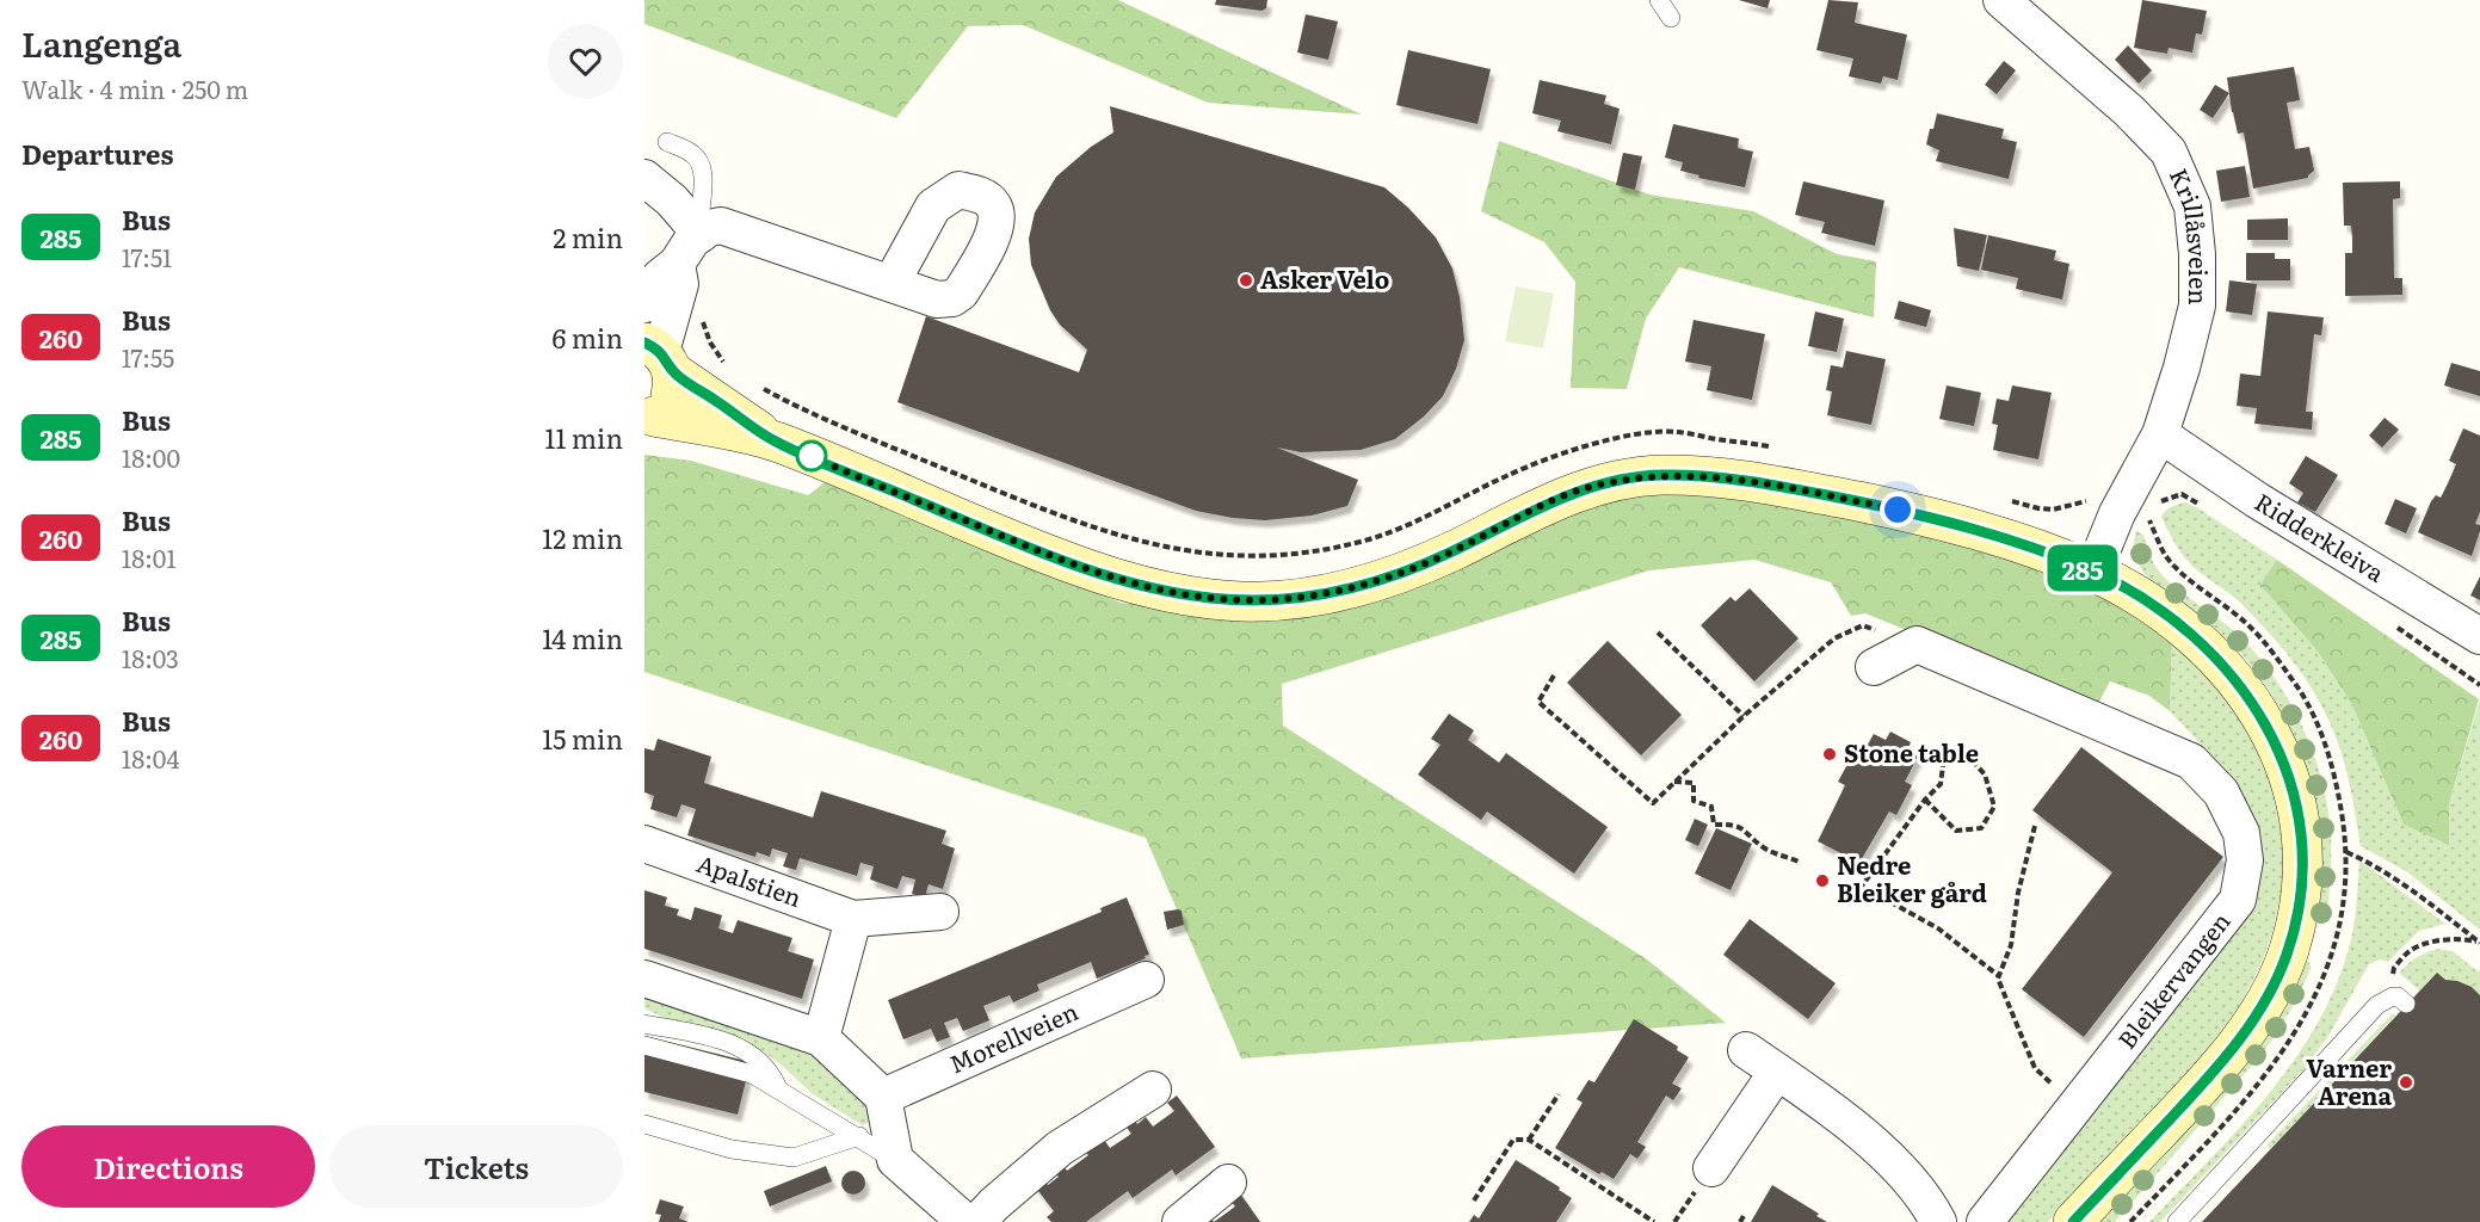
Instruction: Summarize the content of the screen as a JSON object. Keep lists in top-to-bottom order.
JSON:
{
  "streets": {
    "street": [
      "Krillåsveien",
      "Ridderkleiva",
      "Apalstien",
      "Bleikervangen",
      "Morellveien"
    ]
  },
  "crossings": [
    ["Krillåsveien", "Ridderkleiva"]
  ],
  "places": [
    "Asker Velo",
    "Stone table",
    "Nedre Bleiker gård",
    "Varner Arena"
  ],
  "lines": ["bus line 285"],
  "page": {
    "heading": [
      ["Langenga", "Walk · 4 min · 250 m"],
      "Departures"
    ],
    "on_map": "285",
    "list": [
      {
        "mark": "285",
        "name": "Bus",
        "note": "17:51",
        "value": "2 min"
      },
      {
        "mark": "260",
        "name": "Bus",
        "note": "17:55",
        "value": "6 min"
      },
      {
        "mark": "285",
        "name": "Bus",
        "note": "18:00",
        "value": "11 min"
      },
      {
        "mark": "260",
        "name": "Bus",
        "note": "18:01",
        "value": "12 min"
      },
      {
        "mark": "285",
        "name": "Bus",
        "note": "18:03",
        "value": "14 min"
      },
      {
        "mark": "260",
        "name": "Bus",
        "note": "18:04",
        "value": "15 min"
      }
    ],
    "buttons": ["Directions", "Tickets"]
  }
}
